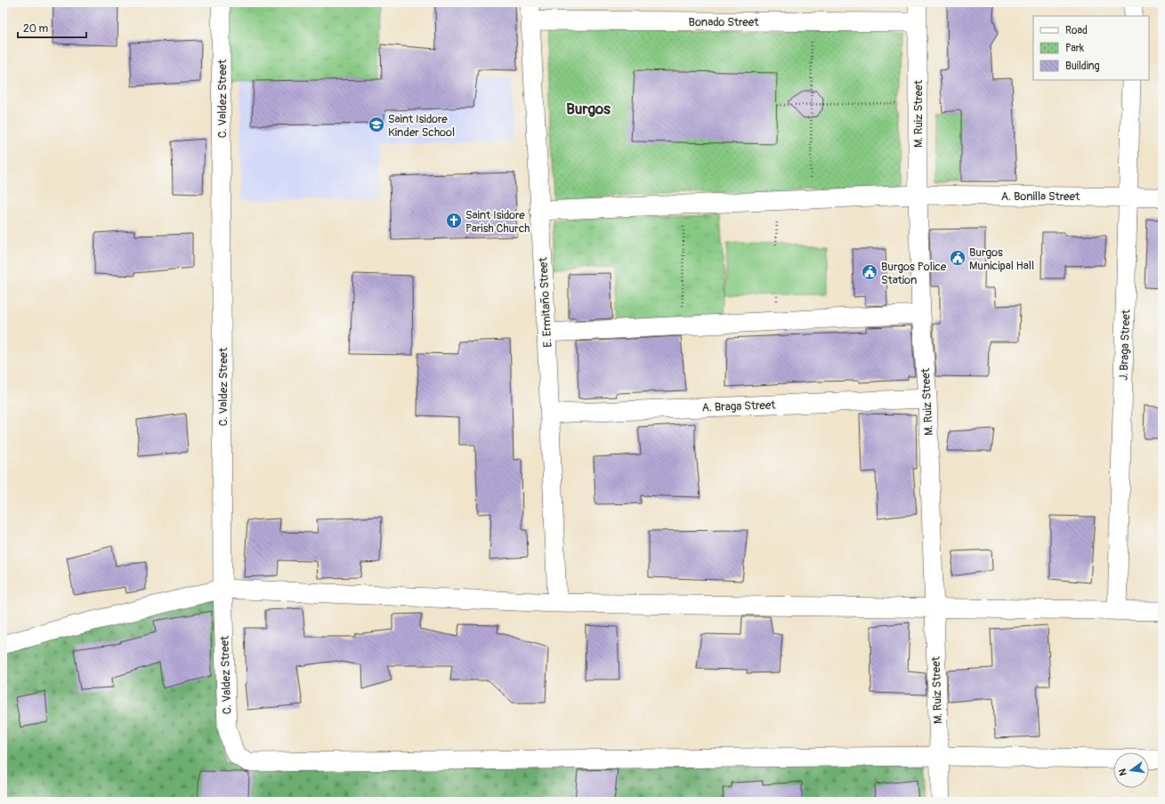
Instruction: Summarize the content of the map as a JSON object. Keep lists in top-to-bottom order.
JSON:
{
  "streets": {
    "street": [
      "Bonado Street",
      "C. Valdez Street",
      "M. Ruiz Street",
      "A. Bonilla Street",
      "E. Ermitaño Street",
      "J. Braga Street",
      "A. Braga Street"
    ]
  },
  "crossings": [
    ["Bonado Street", "M. Ruiz Street"],
    ["Bonado Street", "E. Ermitaño Street"],
    ["C. Valdez Street", "M. Ruiz Street"],
    ["M. Ruiz Street", "A. Bonilla Street"],
    ["M. Ruiz Street", "A. Braga Street"],
    ["A. Bonilla Street", "E. Ermitaño Street"],
    ["A. Bonilla Street", "J. Braga Street"],
    ["E. Ermitaño Street", "A. Braga Street"]
  ],
  "districts": ["Burgos"],
  "places": {
    "school or university": ["Saint Isidore Kinder School"],
    "church": ["Saint Isidore Parish Church"],
    "public building": ["Burgos Municipal Hall", "Burgos Police Station"]
  },
  "legend": ["Road", "Park", "Building"],
  "scale_bar": "20 m",
  "north": "left"
}
